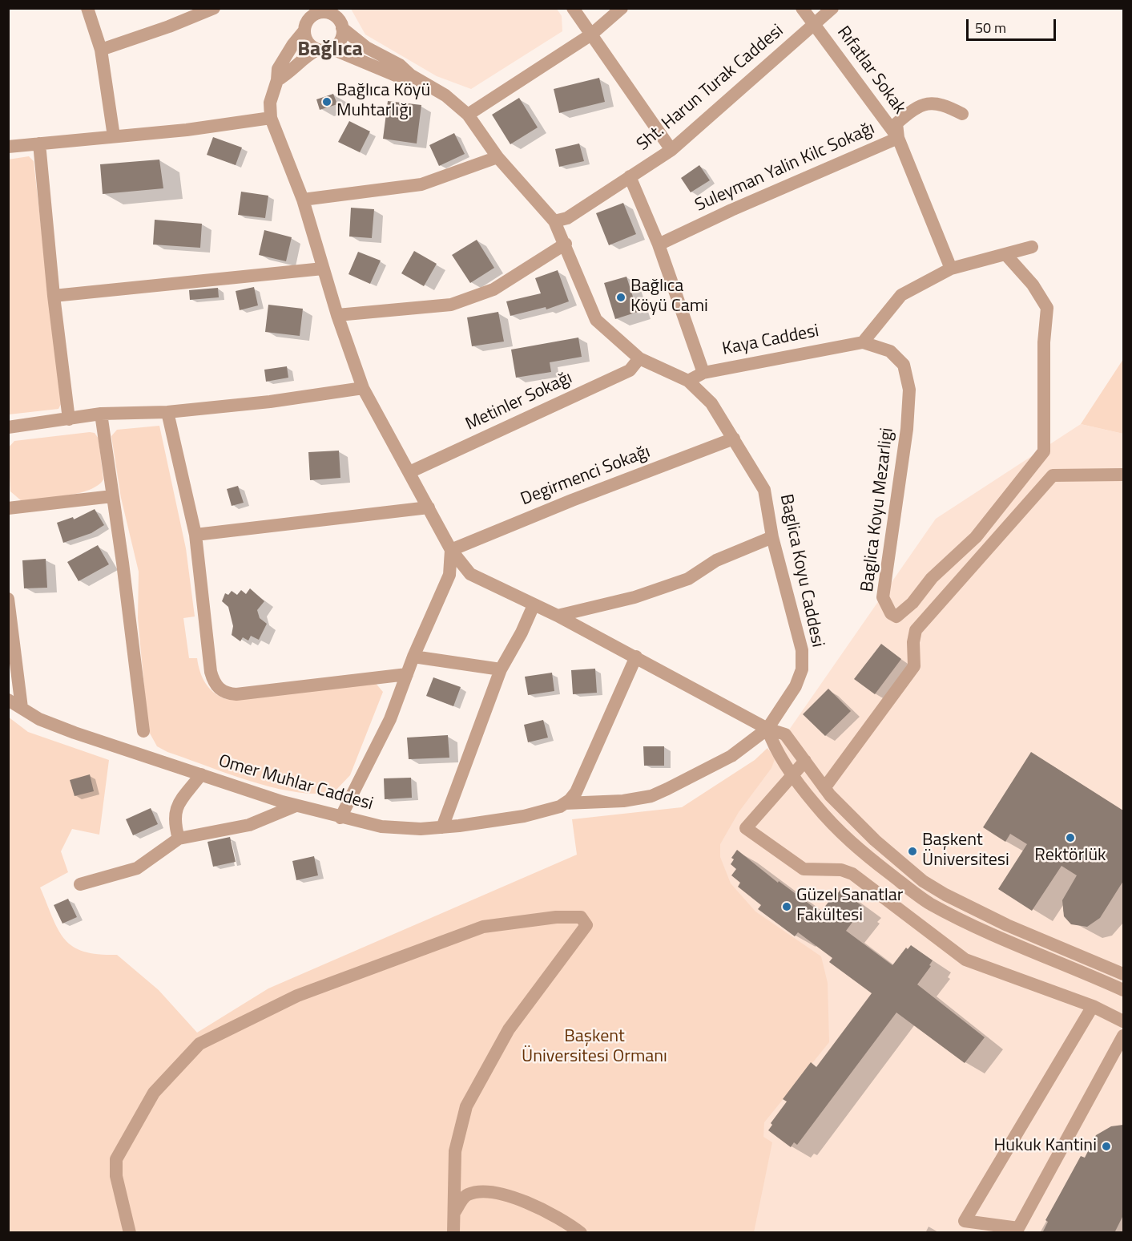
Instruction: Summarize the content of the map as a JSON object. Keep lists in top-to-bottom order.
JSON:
{
  "streets": {
    "street": [
      "Rıfatlar Sokak",
      "Sht. Harun Turak Caddesi",
      "Suleyman Yalin Kilc Sokağı",
      "Kaya Caddesi",
      "Metinler Sokağı",
      "Degirmenci Sokağı",
      "Baglica Koyu Mezarligi",
      "Baglica Koyu Caddesi",
      "Omer Muhlar Caddesi"
    ]
  },
  "crossings": [
    ["Rıfatlar Sokak", "Sht. Harun Turak Caddesi"],
    ["Rıfatlar Sokak", "Suleyman Yalin Kilc Sokağı"],
    ["Sht. Harun Turak Caddesi", "Baglica Koyu Caddesi"],
    ["Kaya Caddesi", "Baglica Koyu Mezarligi"],
    ["Kaya Caddesi", "Baglica Koyu Caddesi"],
    ["Metinler Sokağı", "Baglica Koyu Caddesi"],
    ["Degirmenci Sokağı", "Baglica Koyu Caddesi"],
    ["Baglica Koyu Caddesi", "Omer Muhlar Caddesi"]
  ],
  "districts": ["Bağlıca"],
  "parks": ["Başkent Üniversitesi Ormanı"],
  "places": [
    "Bağlıca Köyü Muhtarlığı",
    "Bağlıca Köyü Cami",
    "Rektörlük",
    "Başkent Üniversitesi",
    "Güzel Sanatlar Fakültesi",
    "Hukuk Kantini"
  ],
  "scale_bar": "50 m"
}
